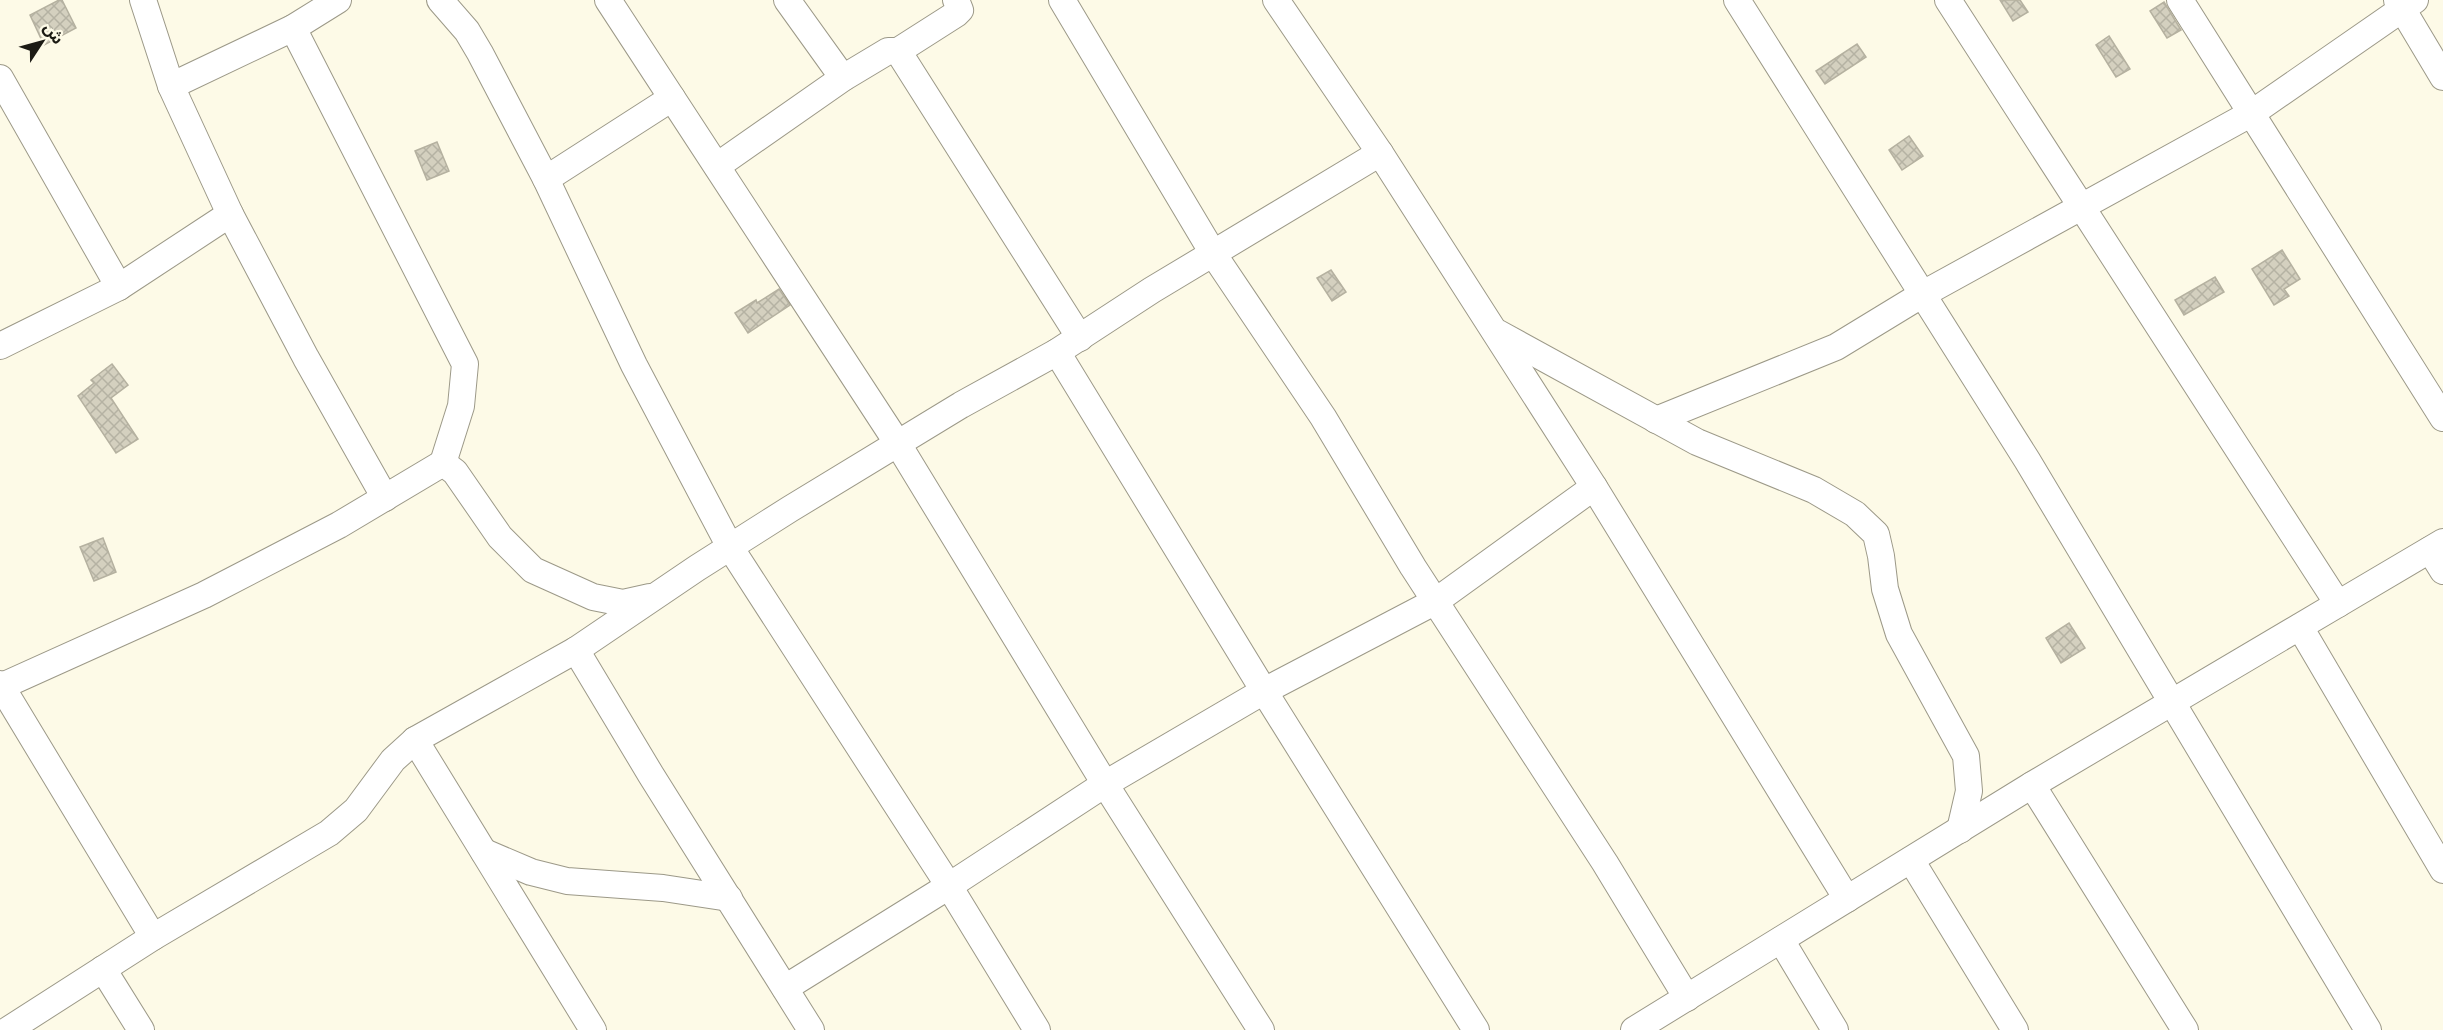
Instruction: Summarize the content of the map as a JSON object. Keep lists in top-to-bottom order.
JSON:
{
  "north": "top right"
}
